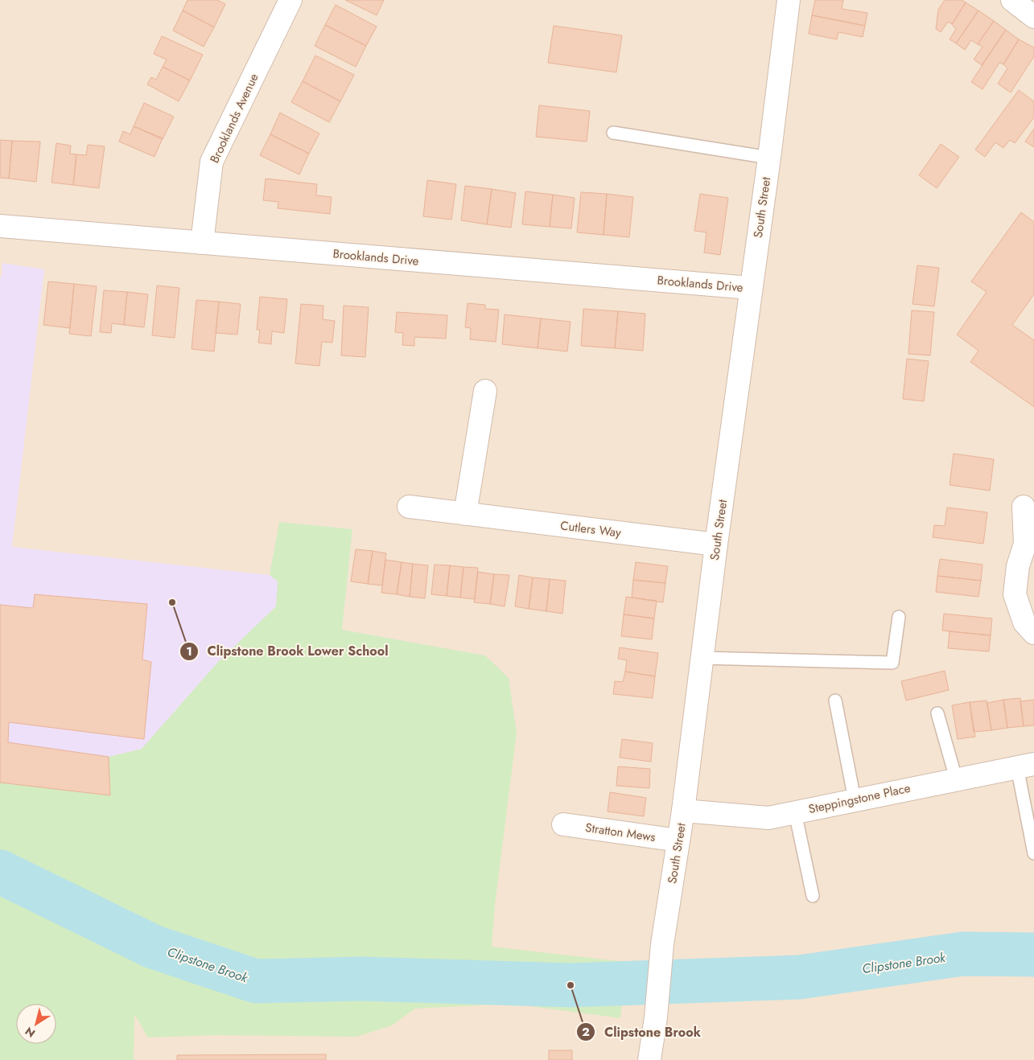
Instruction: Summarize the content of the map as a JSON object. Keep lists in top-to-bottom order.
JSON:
{
  "streets": {
    "street": [
      "Brooklands Avenue",
      "South Street",
      "Brooklands Drive",
      "Cutlers Way",
      "Steppingstone Place",
      "Stratton Mews"
    ]
  },
  "crossings": [
    ["Brooklands Avenue", "Brooklands Drive"],
    ["South Street", "Brooklands Drive"],
    ["South Street", "Cutlers Way"],
    ["South Street", "Steppingstone Place"],
    ["South Street", "Stratton Mews"]
  ],
  "water": ["Clipstone Brook"],
  "places": ["Clipstone Brook Lower School", "Clipstone Brook"],
  "north": "bottom left"
}
